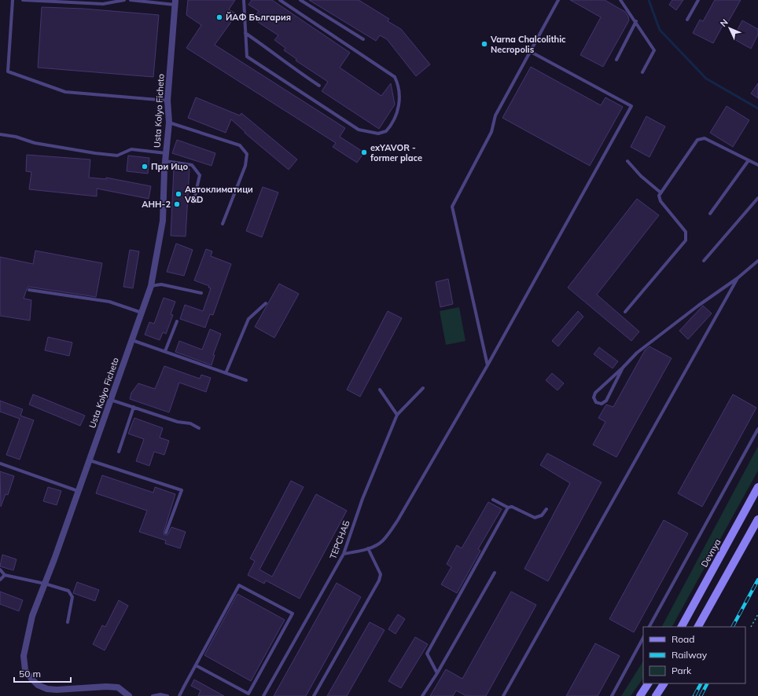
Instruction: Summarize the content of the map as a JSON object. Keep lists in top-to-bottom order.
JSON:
{
  "streets": {
    "main road": ["Devnya"],
    "street": ["Usta Kolyo Ficheto"],
    "lane": ["ТЕРСНАБ"]
  },
  "places": [
    "ЙАФ България",
    "Varna Chalcolithic Necropolis",
    "exYAVOR - former place",
    "При Ицо",
    "Автоклиматици V&D",
    "АНН-2"
  ],
  "legend": ["Road", "Railway", "Park"],
  "scale_bar": "50 m",
  "north": "top left"
}
